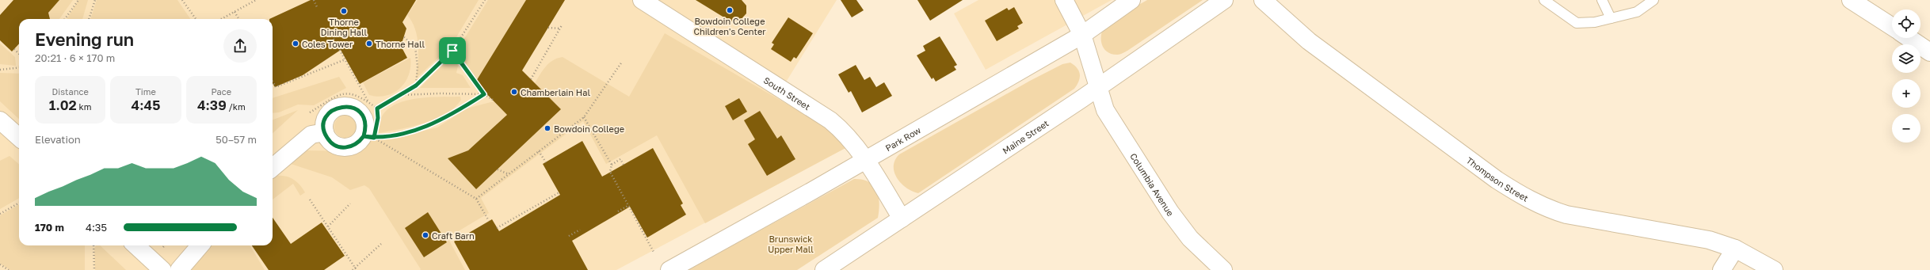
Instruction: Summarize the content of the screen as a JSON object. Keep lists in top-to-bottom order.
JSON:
{
  "streets": {
    "street": [
      "South Street",
      "Maine Street",
      "Park Row",
      "Thompson Street",
      "Columbia Avenue"
    ]
  },
  "crossings": [
    ["South Street", "Maine Street"],
    ["South Street", "Park Row"],
    ["Maine Street", "Columbia Avenue"],
    ["Park Row", "Columbia Avenue"]
  ],
  "parks": ["Brunswick Upper Mall"],
  "places": [
    "Bowdoin College Children's Center",
    "Thorne Dining Hall",
    "Coles Tower",
    "Thorne Hall",
    "Chamberlain Hal",
    "Bowdoin College",
    "Craft Barn"
  ],
  "page": {
    "map_buttons": ["+", "−"],
    "heading": ["Evening run", "20:21 · 6 × 170 m"],
    "stats": [
      ["Distance", "1.02 km"],
      ["Time", "4:45"],
      ["Pace", "4:39 /km"]
    ],
    "chart": ["Elevation", "50–57 m"],
    "list": [
      {
        "name": "170 m",
        "note": "4:35"
      }
    ]
  }
}
